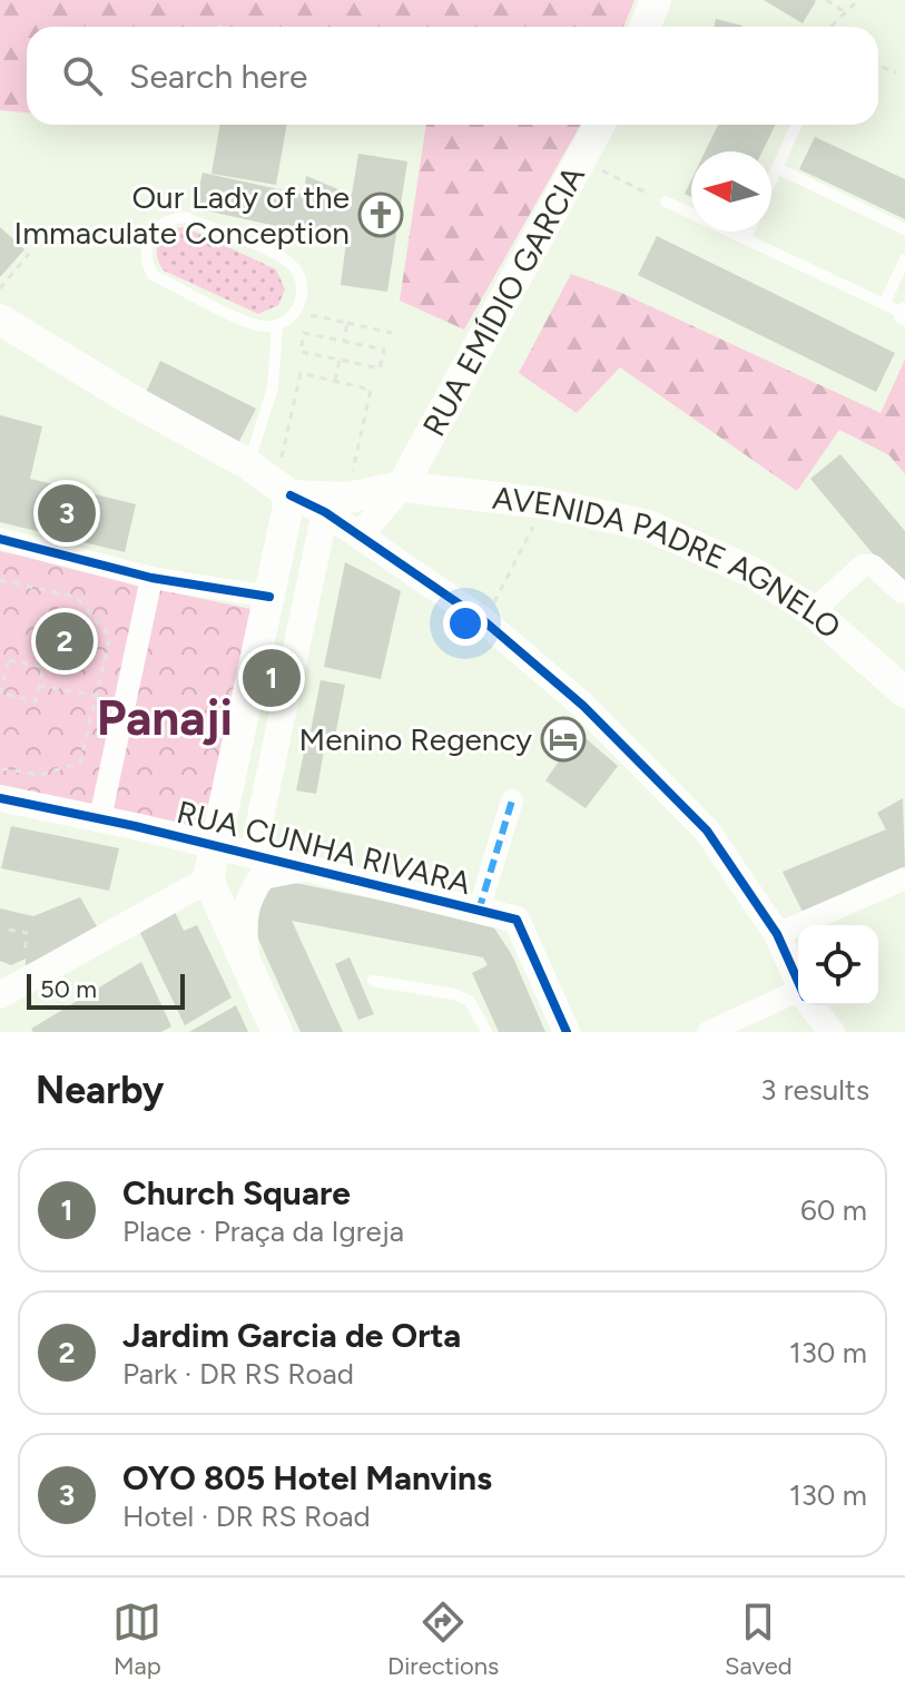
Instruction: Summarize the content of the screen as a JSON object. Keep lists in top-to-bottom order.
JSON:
{
  "streets": {
    "main road": ["RUA EMÍDIO GARCIA", "AVENIDA PADRE AGNELO"],
    "street": ["RUA CUNHA RIVARA"]
  },
  "crossings": [
    ["RUA EMÍDIO GARCIA", "AVENIDA PADRE AGNELO"]
  ],
  "districts": ["Panaji"],
  "places": {
    "church": ["Our Lady of the Immaculate Conception"],
    "hotel": ["Menino Regency"]
  },
  "scale_bar": "50 m",
  "north": "left",
  "page": {
    "search": "Search here",
    "pins": ["3", "2", "1"],
    "scale": "50 m",
    "heading": ["Nearby", "3 results"],
    "list": [
      {
        "mark": "1",
        "name": "Church Square",
        "note": "Place · Praça da Igreja",
        "value": "60 m"
      },
      {
        "mark": "2",
        "name": "Jardim Garcia de Orta",
        "note": "Park · DR RS Road",
        "value": "130 m"
      },
      {
        "mark": "3",
        "name": "OYO 805 Hotel Manvins",
        "note": "Hotel · DR RS Road",
        "value": "130 m"
      }
    ],
    "nav": ["Map", "Directions", "Saved"]
  }
}
